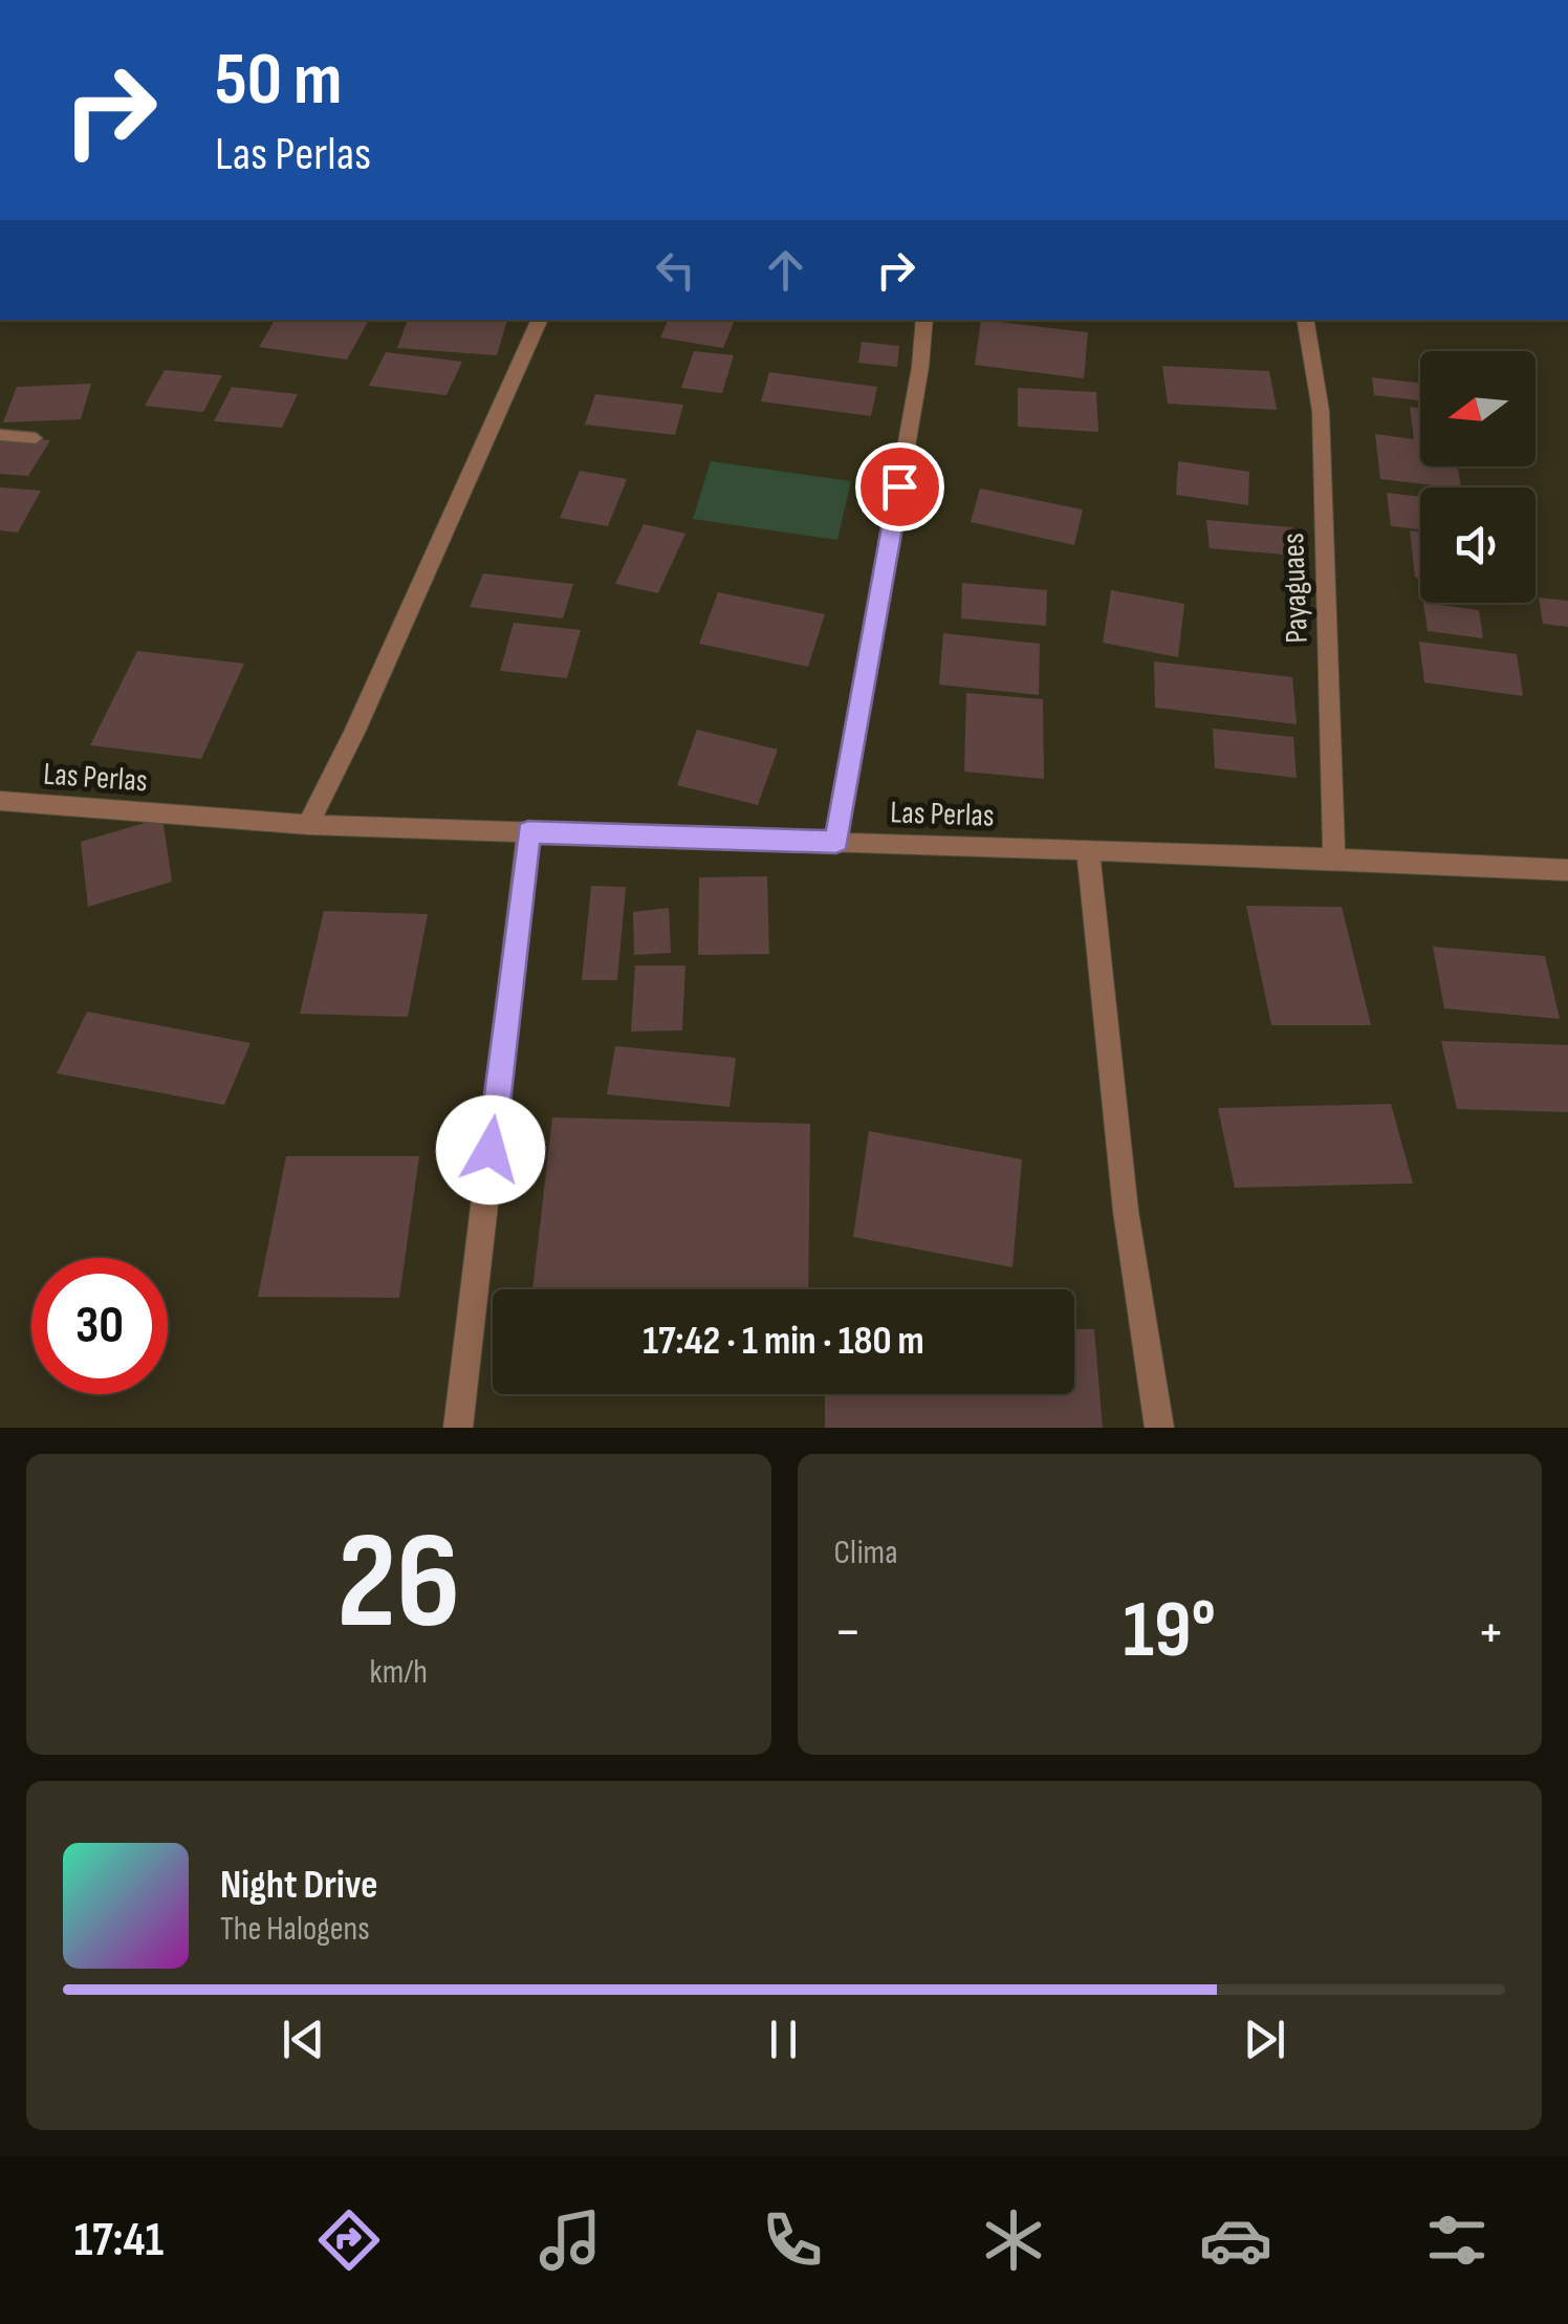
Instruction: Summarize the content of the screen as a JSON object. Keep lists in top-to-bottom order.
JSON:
{
  "streets": {
    "street": ["Payaguaes", "Las Perlas"]
  },
  "crossings": [
    ["Payaguaes", "Las Perlas"]
  ],
  "north": "left",
  "page": {
    "turn": ["50 m", "Las Perlas"],
    "limit": "30",
    "trip": "17:42 · 1 min · 180 m",
    "tile": [
      ["26", "km/h"],
      "Clima"
    ],
    "heat": ["−", "19°", "+"],
    "song": ["Night Drive", "The Halogens"],
    "tabs": "17:41"
  }
}
